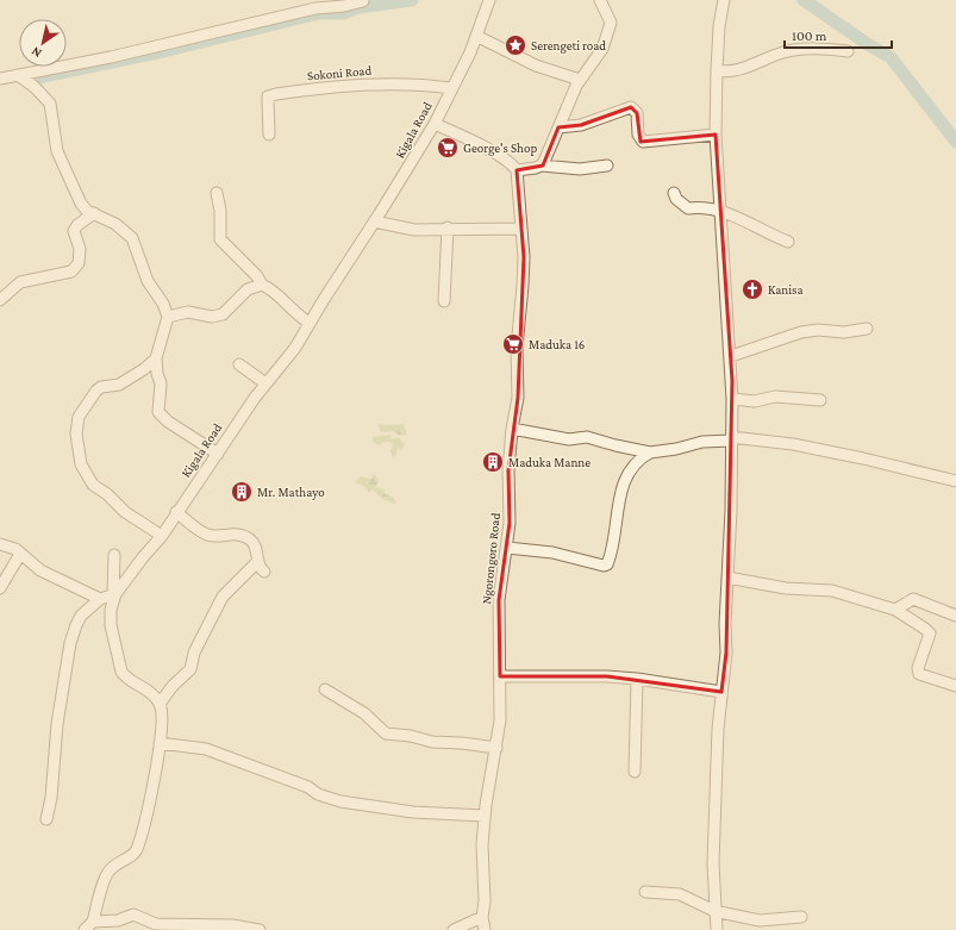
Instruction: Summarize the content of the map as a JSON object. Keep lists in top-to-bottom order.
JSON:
{
  "streets": {
    "street": ["Sokoni Road", "Kigala Road", "Ngorongoro Road"]
  },
  "crossings": [
    ["Sokoni Road", "Kigala Road"]
  ],
  "places": {
    "place": ["Serengeti road"],
    "supermarket": ["George's Shop", "Maduka 16"],
    "church": ["Kanisa"],
    "building": ["Maduka Manne", "Mr. Mathayo"]
  },
  "scale_bar": "100 m",
  "north": "bottom left"
}
